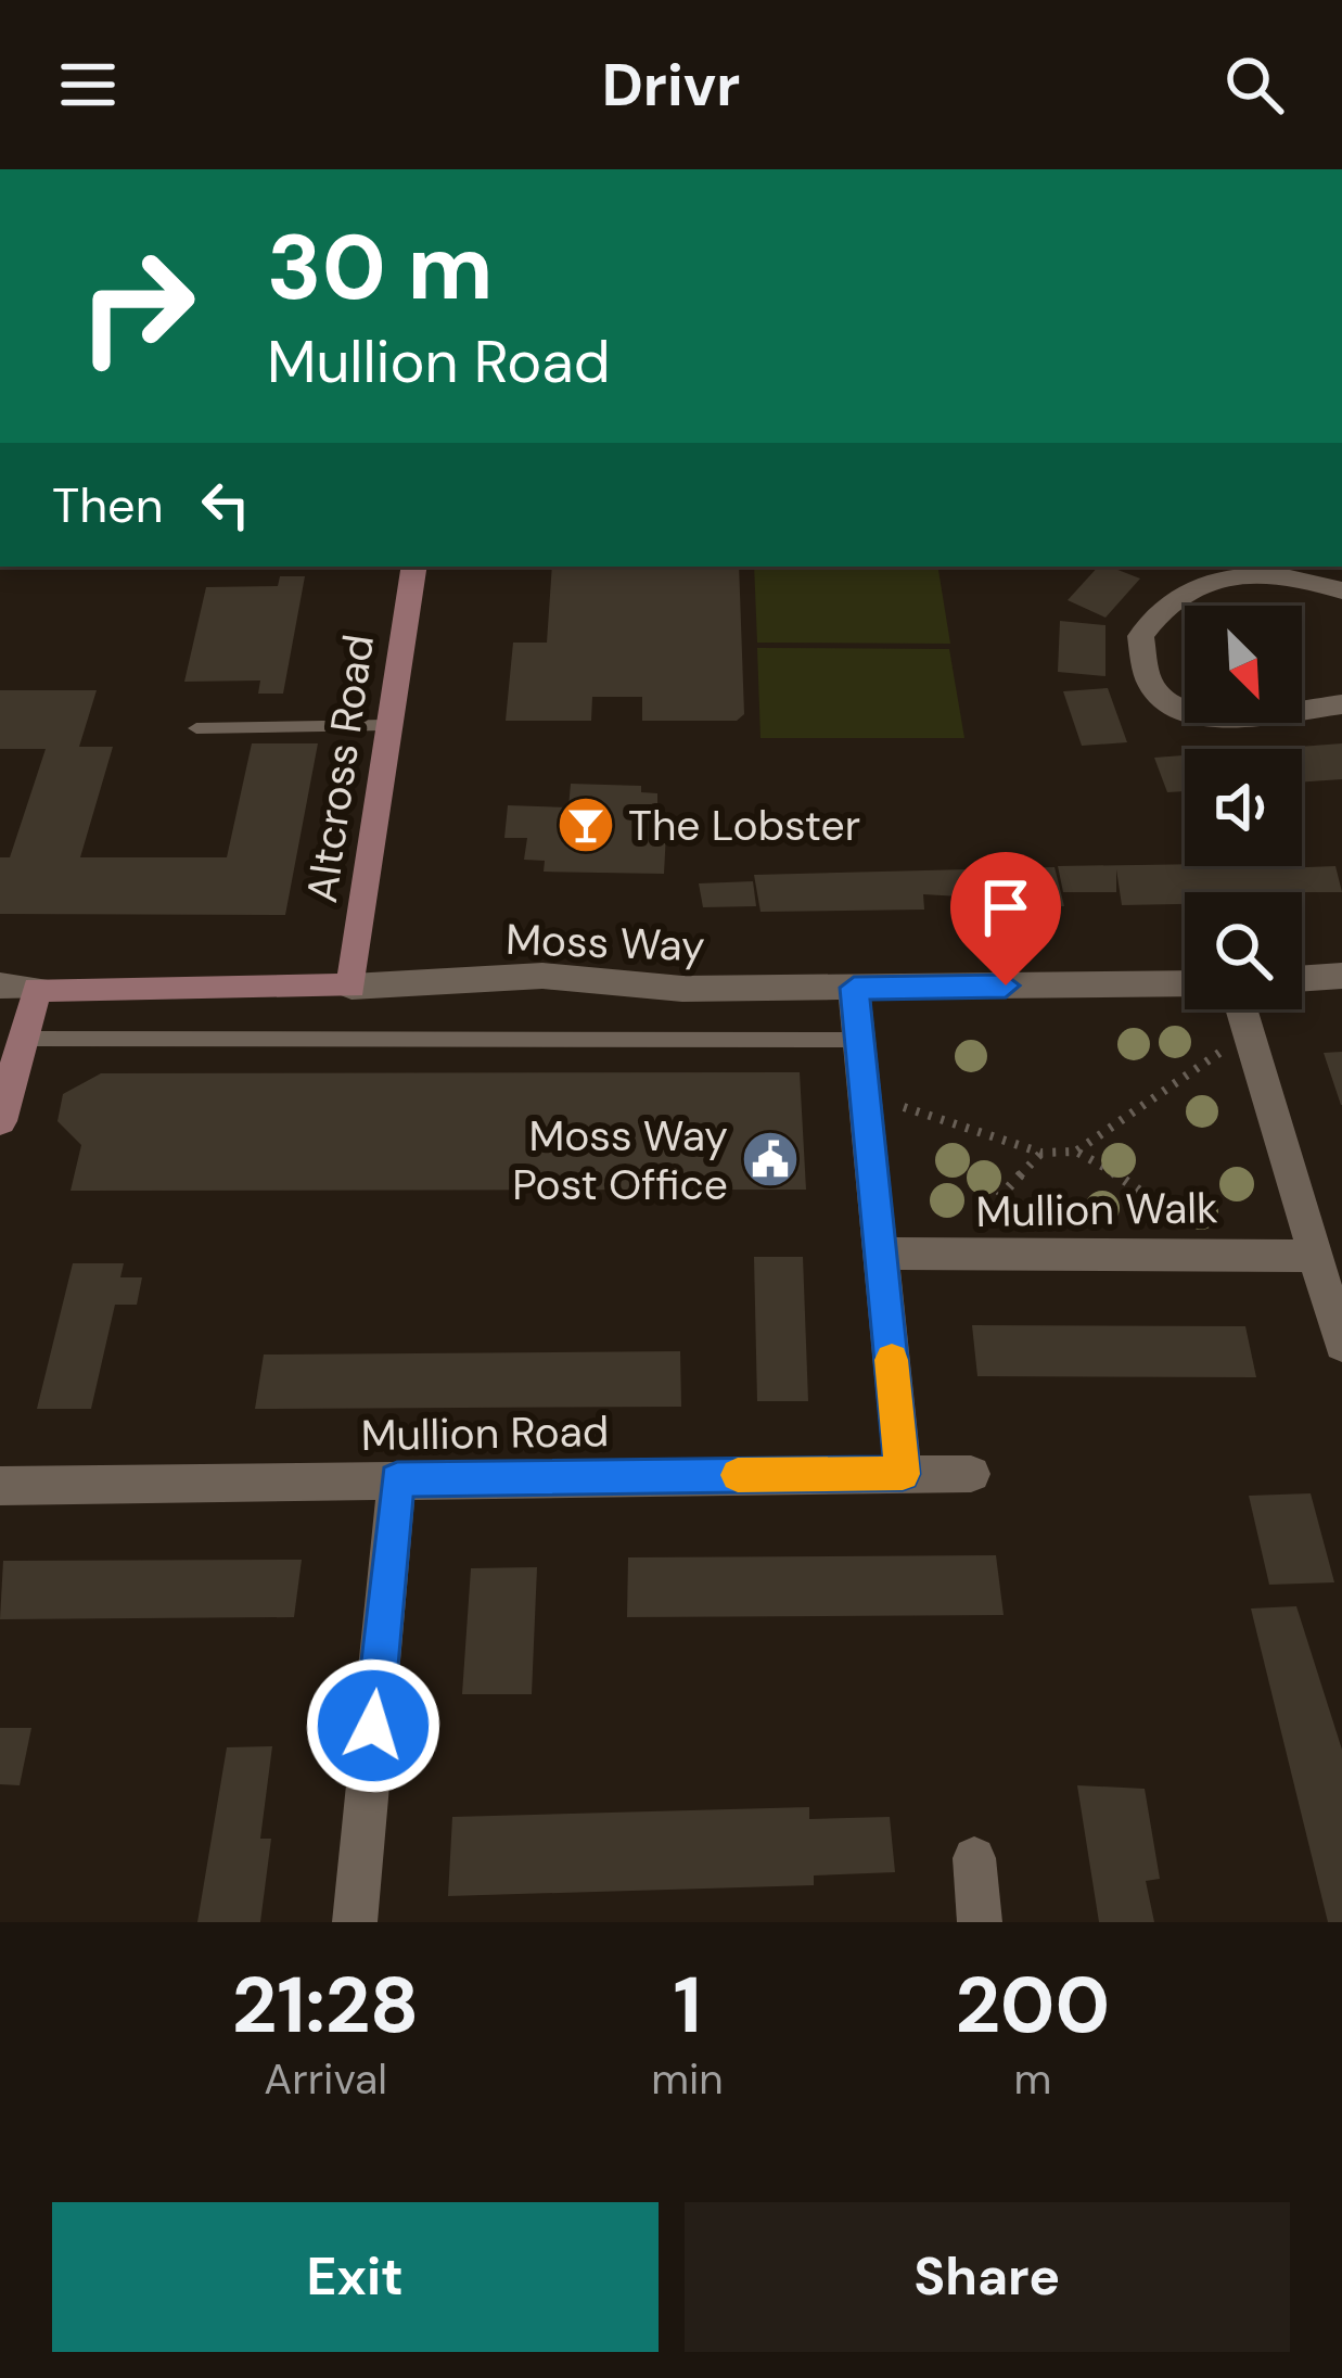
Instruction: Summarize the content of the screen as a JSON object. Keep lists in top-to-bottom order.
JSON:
{
  "streets": {
    "street": [
      "Altcross Road",
      "Moss Way",
      "Mullion Walk",
      "Mullion Road"
    ]
  },
  "crossings": [
    ["Altcross Road", "Moss Way"]
  ],
  "places": {
    "bar": ["The Lobster"],
    "public building": ["Moss Way Post Office"]
  },
  "north": "bottom right",
  "page": {
    "header": "Drivr",
    "turn": ["30 m", "Mullion Road"],
    "then": "Then",
    "eta": [
      "21:28",
      "Arrival",
      "1",
      "min",
      "200",
      "m"
    ],
    "buttons": ["Exit", "Share"]
  }
}
